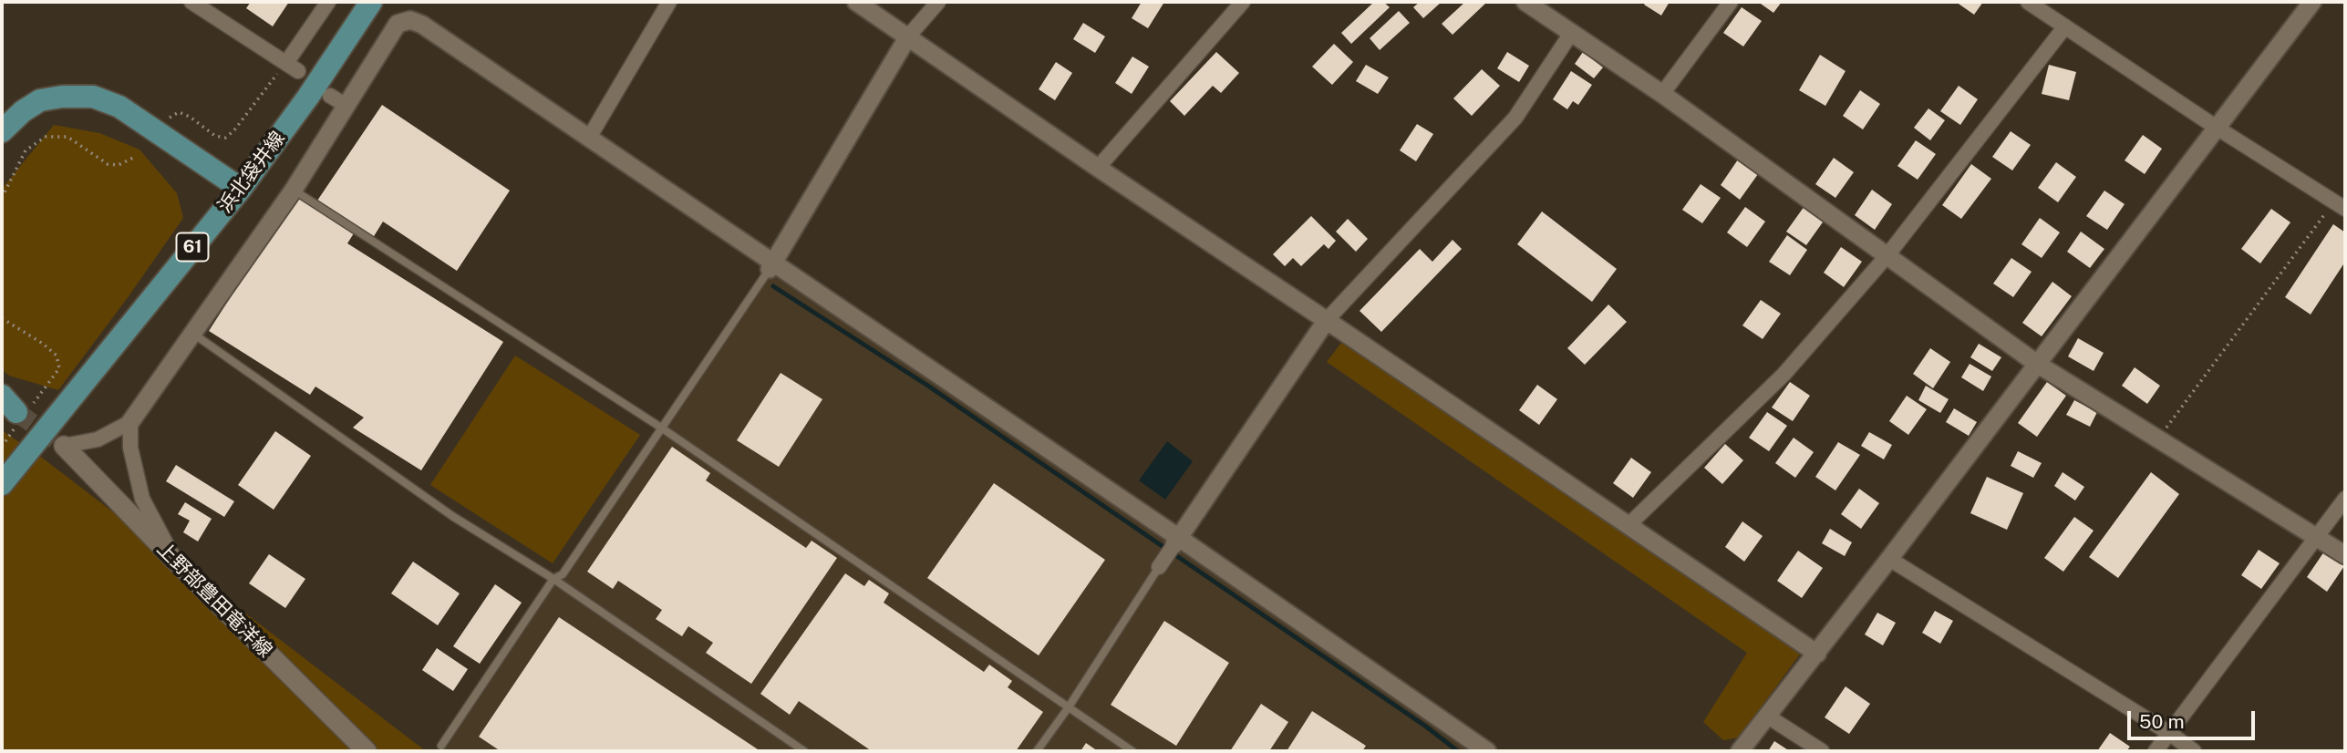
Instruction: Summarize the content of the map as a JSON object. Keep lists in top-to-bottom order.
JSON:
{
  "streets": {
    "main road": ["浜北袋井線", "61", "上野部豊田竜洋線"]
  },
  "scale_bar": "50 m"
}
